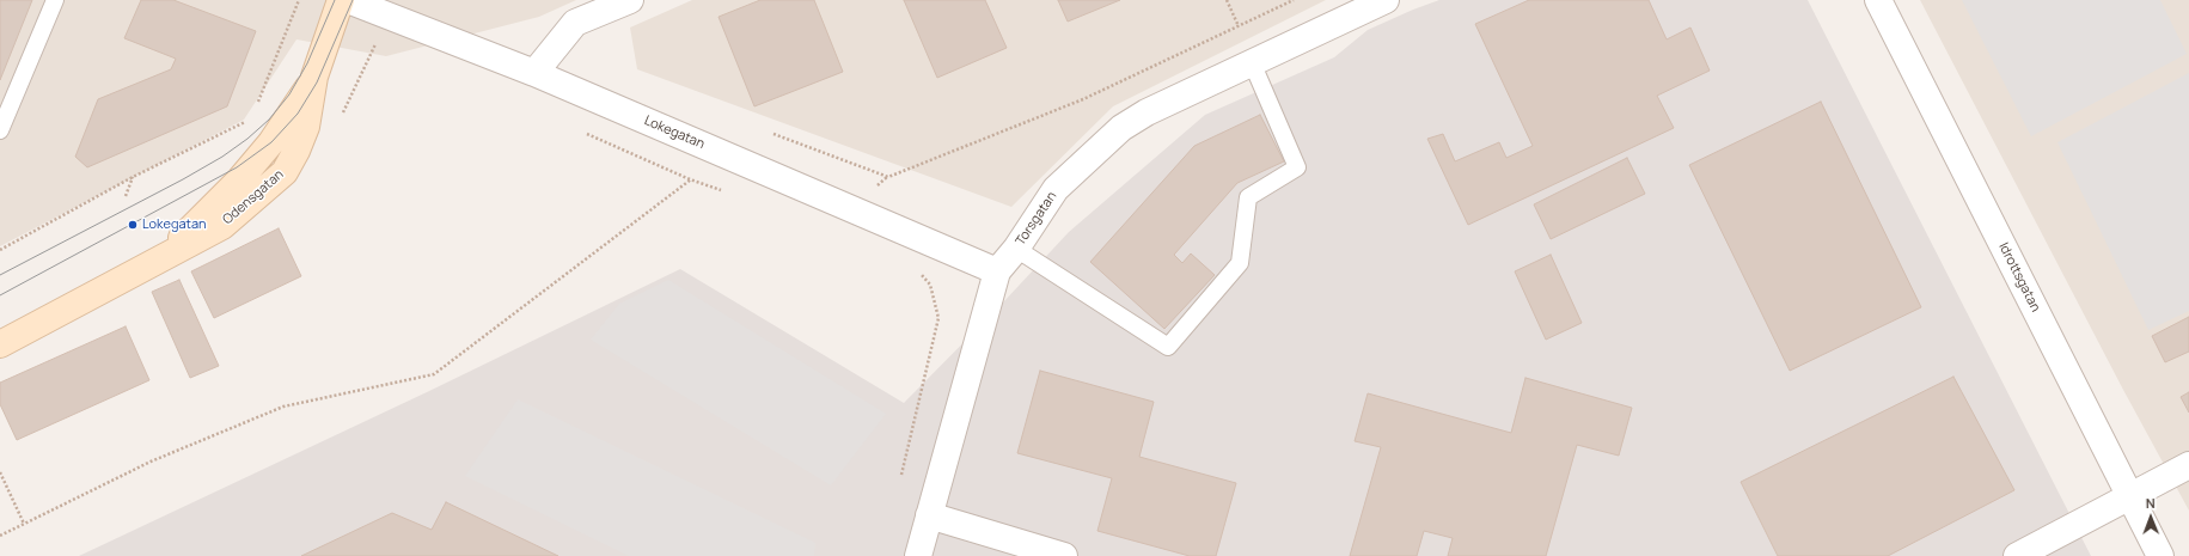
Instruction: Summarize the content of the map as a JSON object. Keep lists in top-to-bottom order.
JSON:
{
  "streets": {
    "street": [
      "Lokegatan",
      "Odensgatan",
      "Torsgatan",
      "Idrottsgatan"
    ]
  },
  "crossings": [
    ["Lokegatan", "Torsgatan"]
  ],
  "places": ["Lokegatan"],
  "north": "top"
}
